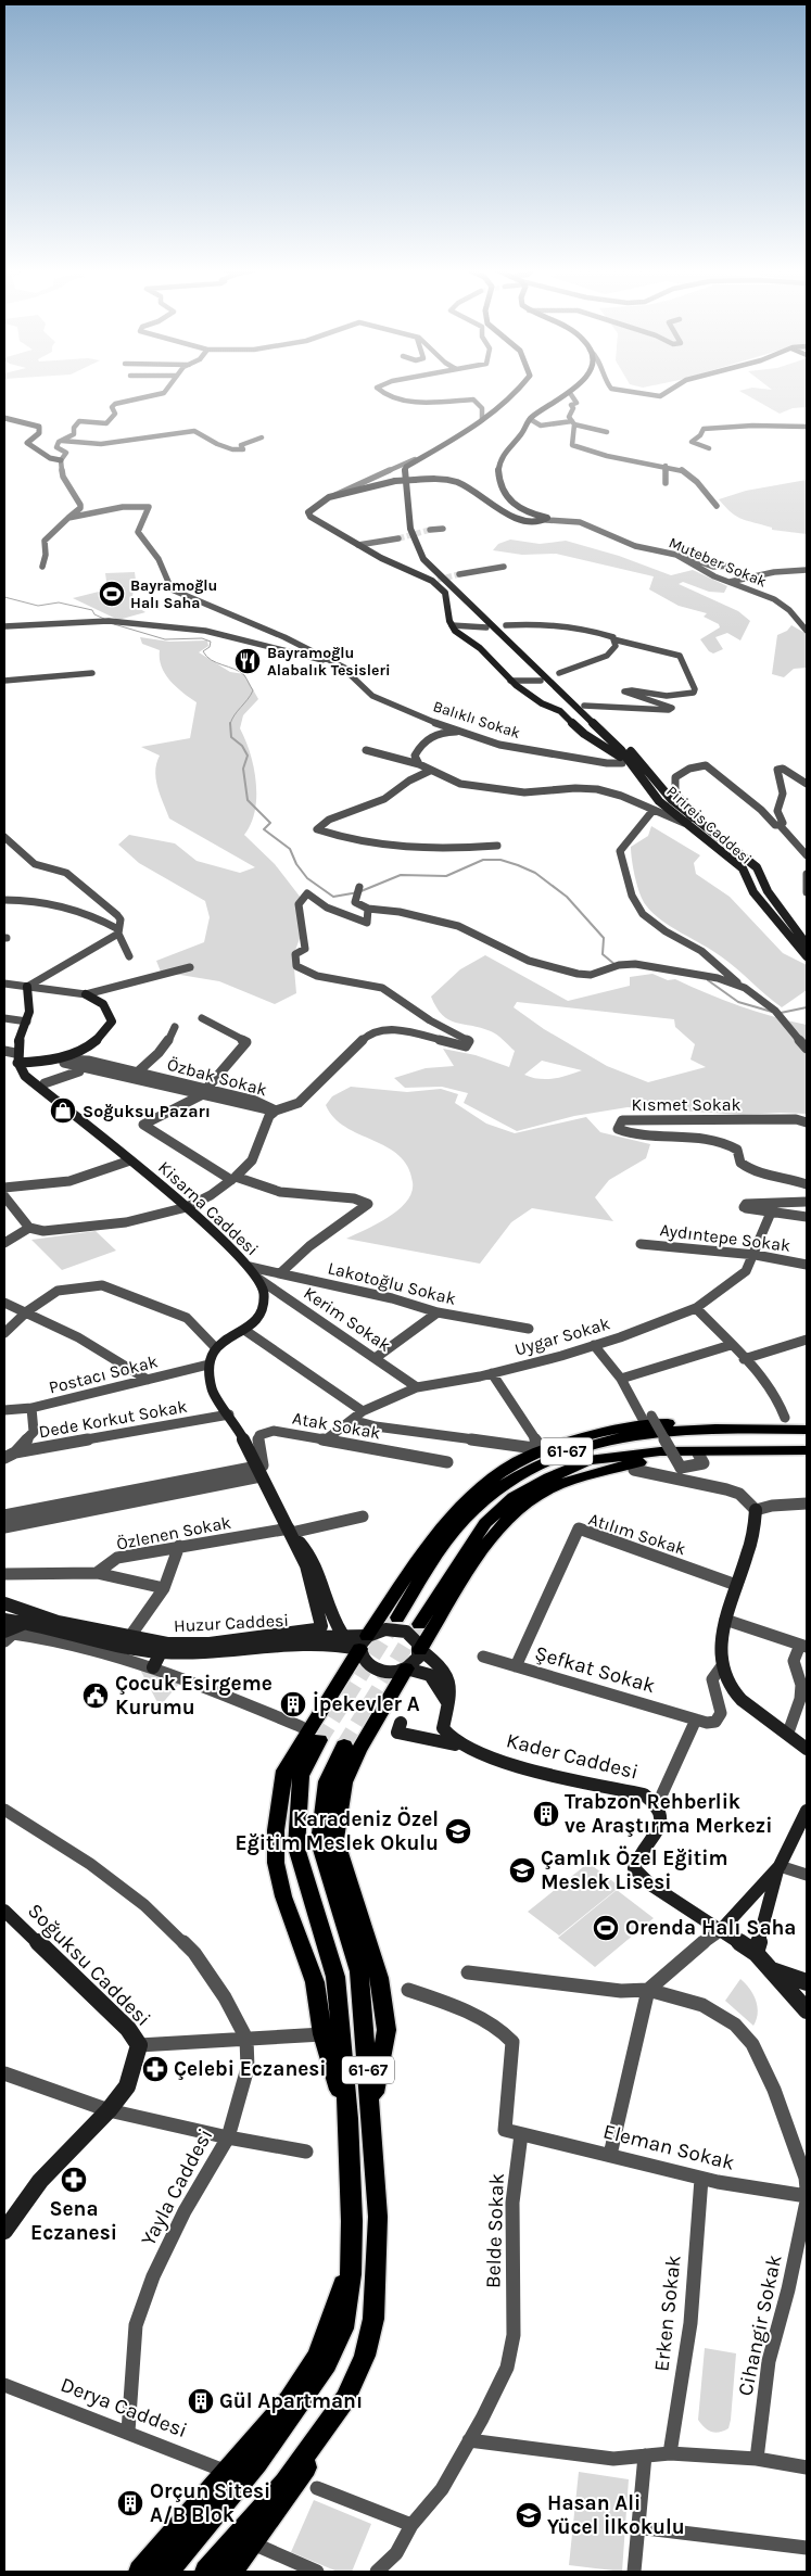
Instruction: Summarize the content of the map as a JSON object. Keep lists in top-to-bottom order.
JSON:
{
  "streets": {
    "main road": ["61-67"],
    "street": [
      "Muteber Sokak",
      "Balıklı Sokak",
      "Pirireis Caddesi",
      "Özbak Sokak",
      "Kısmet Sokak",
      "Kisarna Caddesi",
      "Aydıntepe Sokak",
      "Lakotoğlu Sokak",
      "Kerim Sokak",
      "Uygar Sokak",
      "Postacı Sokak",
      "Dede Korkut Sokak",
      "Atak Sokak",
      "Özlenen Sokak",
      "Atılım Sokak",
      "Huzur Caddesi",
      "Şefkat Sokak",
      "Kader Caddesi",
      "Soğuksu Caddesi",
      "Eleman Sokak",
      "Yayla Caddesi",
      "Belde Sokak",
      "Erken Sokak",
      "Cihangir Sokak",
      "Derya Caddesi"
    ]
  },
  "crossings": [
    ["Kisarna Caddesi", "Lakotoğlu Sokak"],
    ["Kisarna Caddesi", "Kerim Sokak"],
    ["Aydıntepe Sokak", "Uygar Sokak"],
    ["Kerim Sokak", "Uygar Sokak"],
    ["Uygar Sokak", "Atak Sokak"],
    ["61-67", "Huzur Caddesi"],
    ["61-67", "Derya Caddesi"],
    ["Atılım Sokak", "Şefkat Sokak"],
    ["Eleman Sokak", "Belde Sokak"],
    ["Eleman Sokak", "Erken Sokak"],
    ["Yayla Caddesi", "Derya Caddesi"]
  ],
  "places": {
    "sports": ["Bayramoğlu Halı Saha", "Orenda Halı Saha"],
    "restaurant": ["Bayramoğlu Alabalık Tesisleri"],
    "shop": ["Soğuksu Pazarı"],
    "public building": ["Çocuk Esirgeme Kurumu"],
    "building": [
      "İpekevler A",
      "Trabzon Rehberlik ve Araştırma Merkezi",
      "Gül Apartmanı",
      "Orçun Sitesi A/B Blok"
    ],
    "school or university": ["Karadeniz Özel Eğitim Meslek Okulu", "Çamlık Özel Eğitim Meslek Lisesi", "Hasan Ali Yücel İlkokulu"],
    "pharmacy": ["Çelebi Eczanesi", "Sena Eczanesi"]
  }
}
